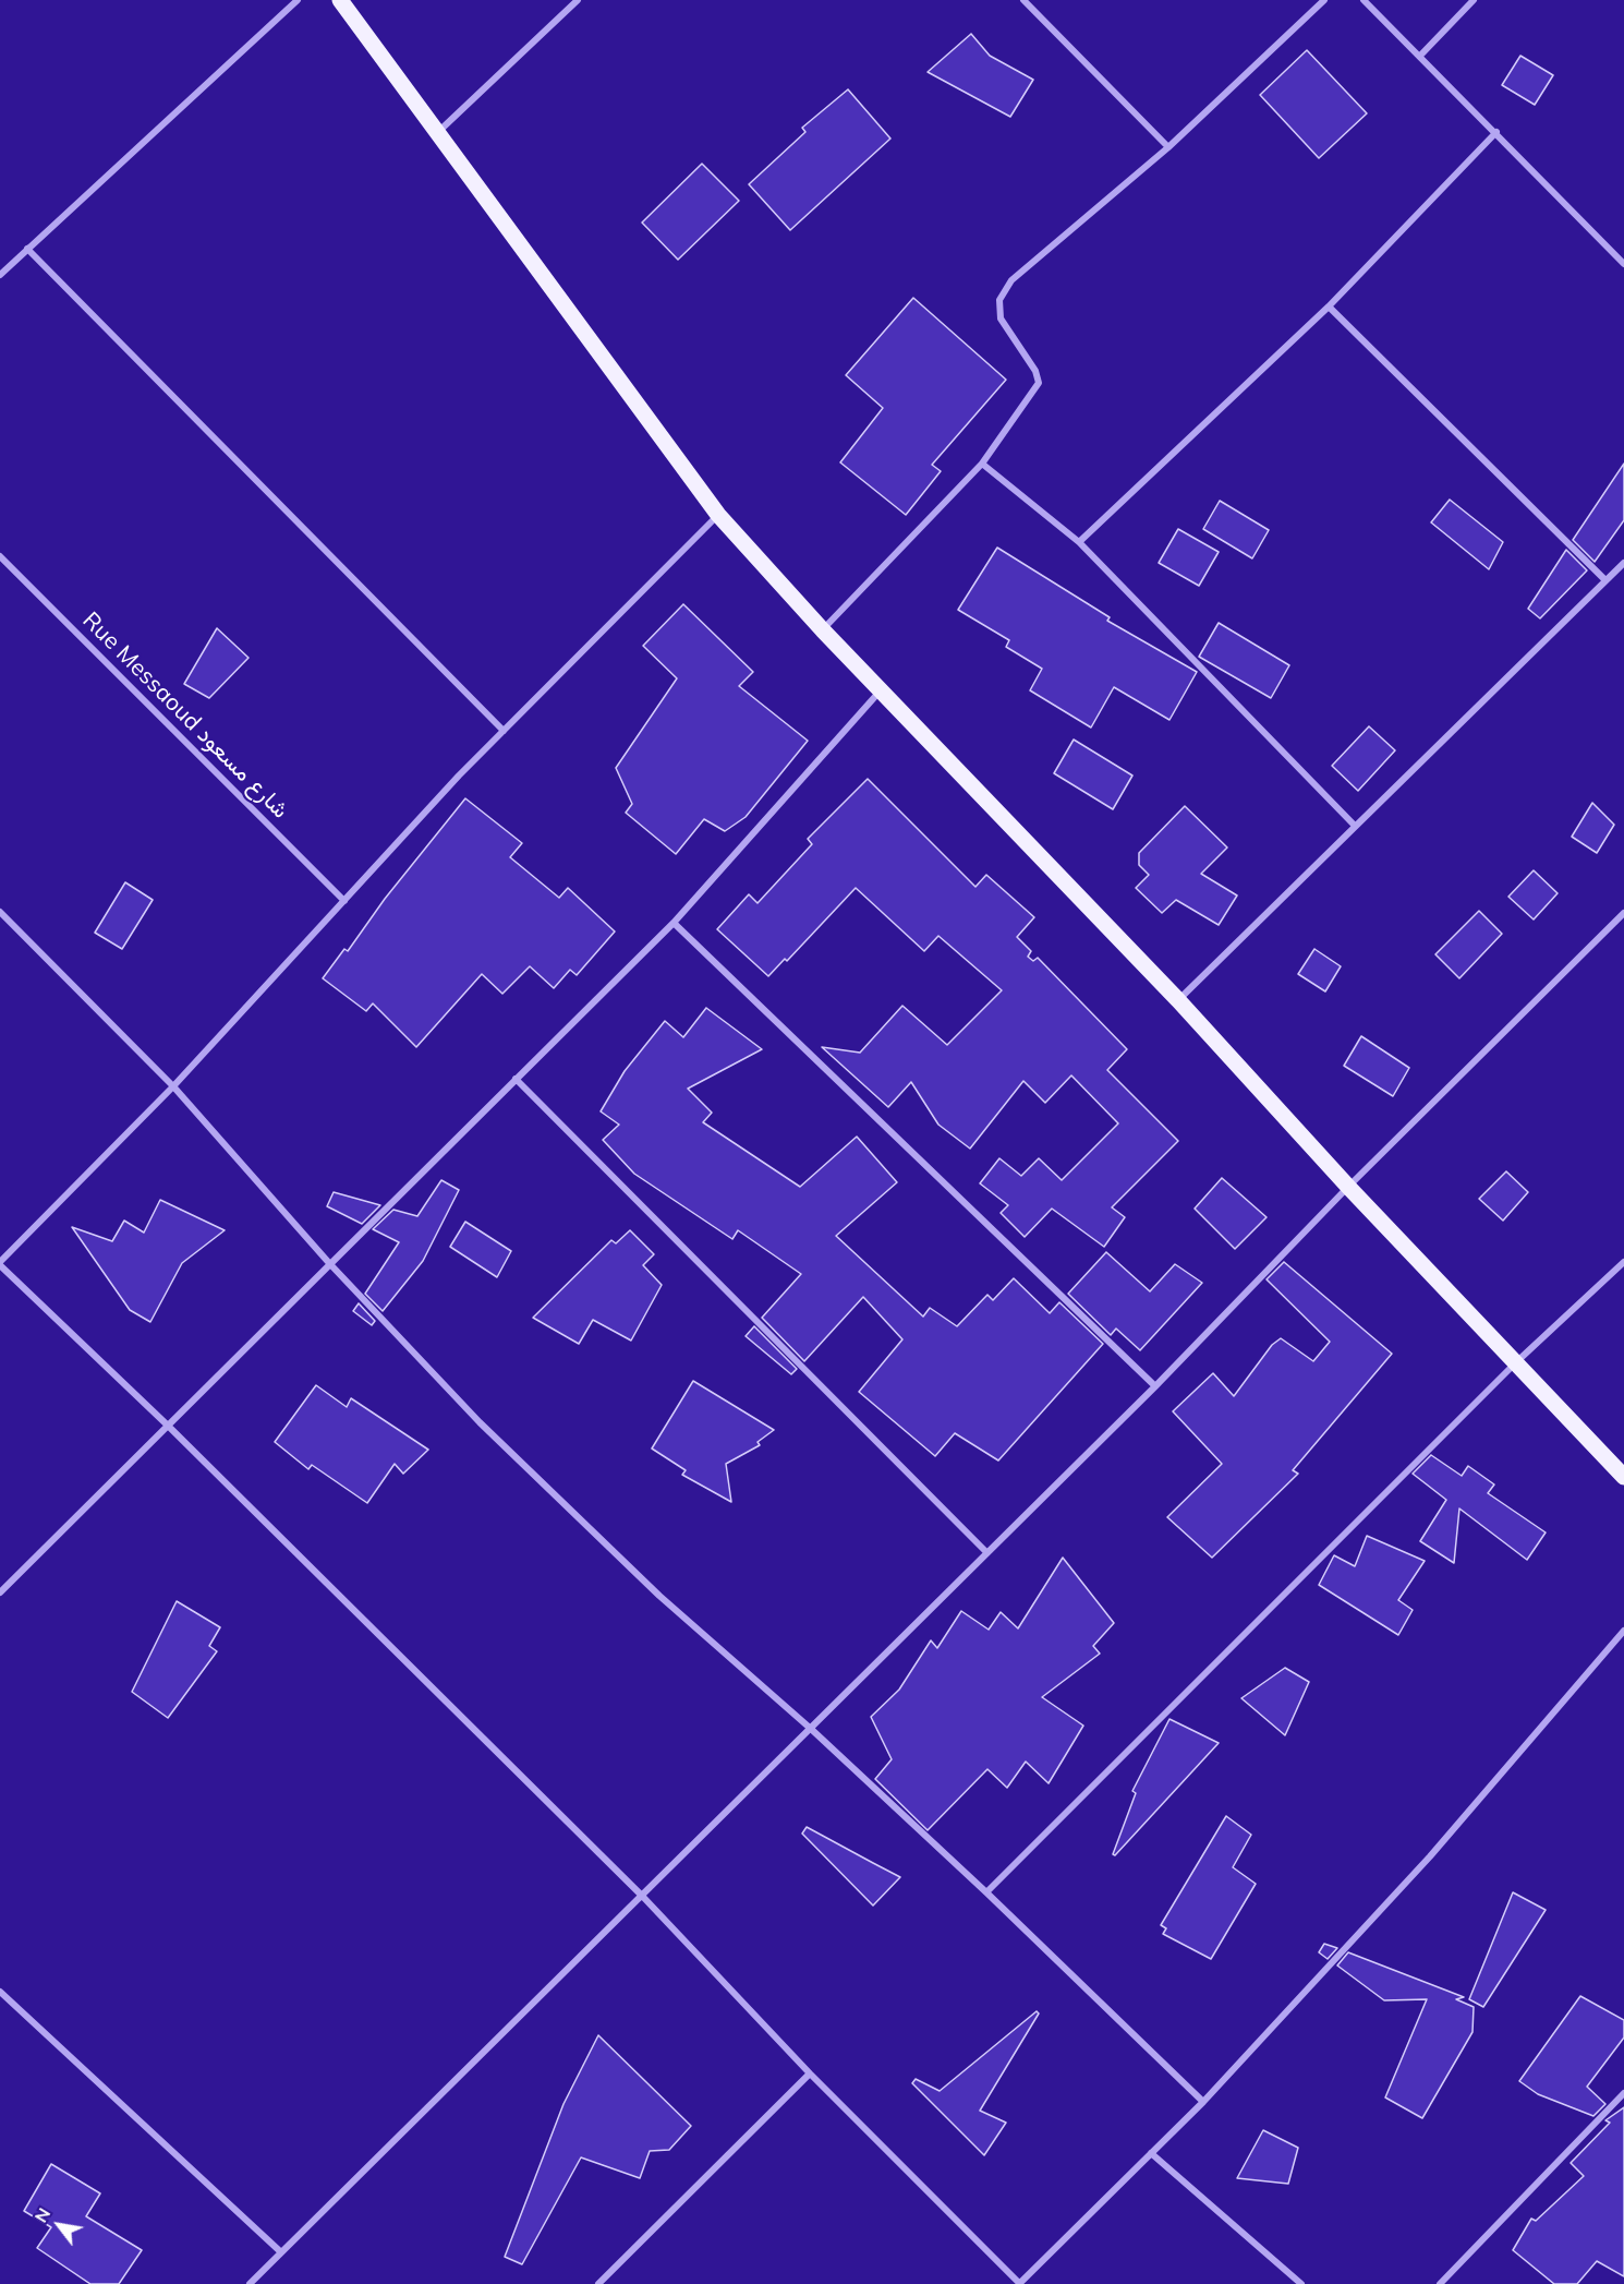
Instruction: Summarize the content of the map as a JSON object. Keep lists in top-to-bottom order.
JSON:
{
  "streets": {
    "street": ["Rue Messaoud شارع مسعود"]
  },
  "north": "top left"
}
